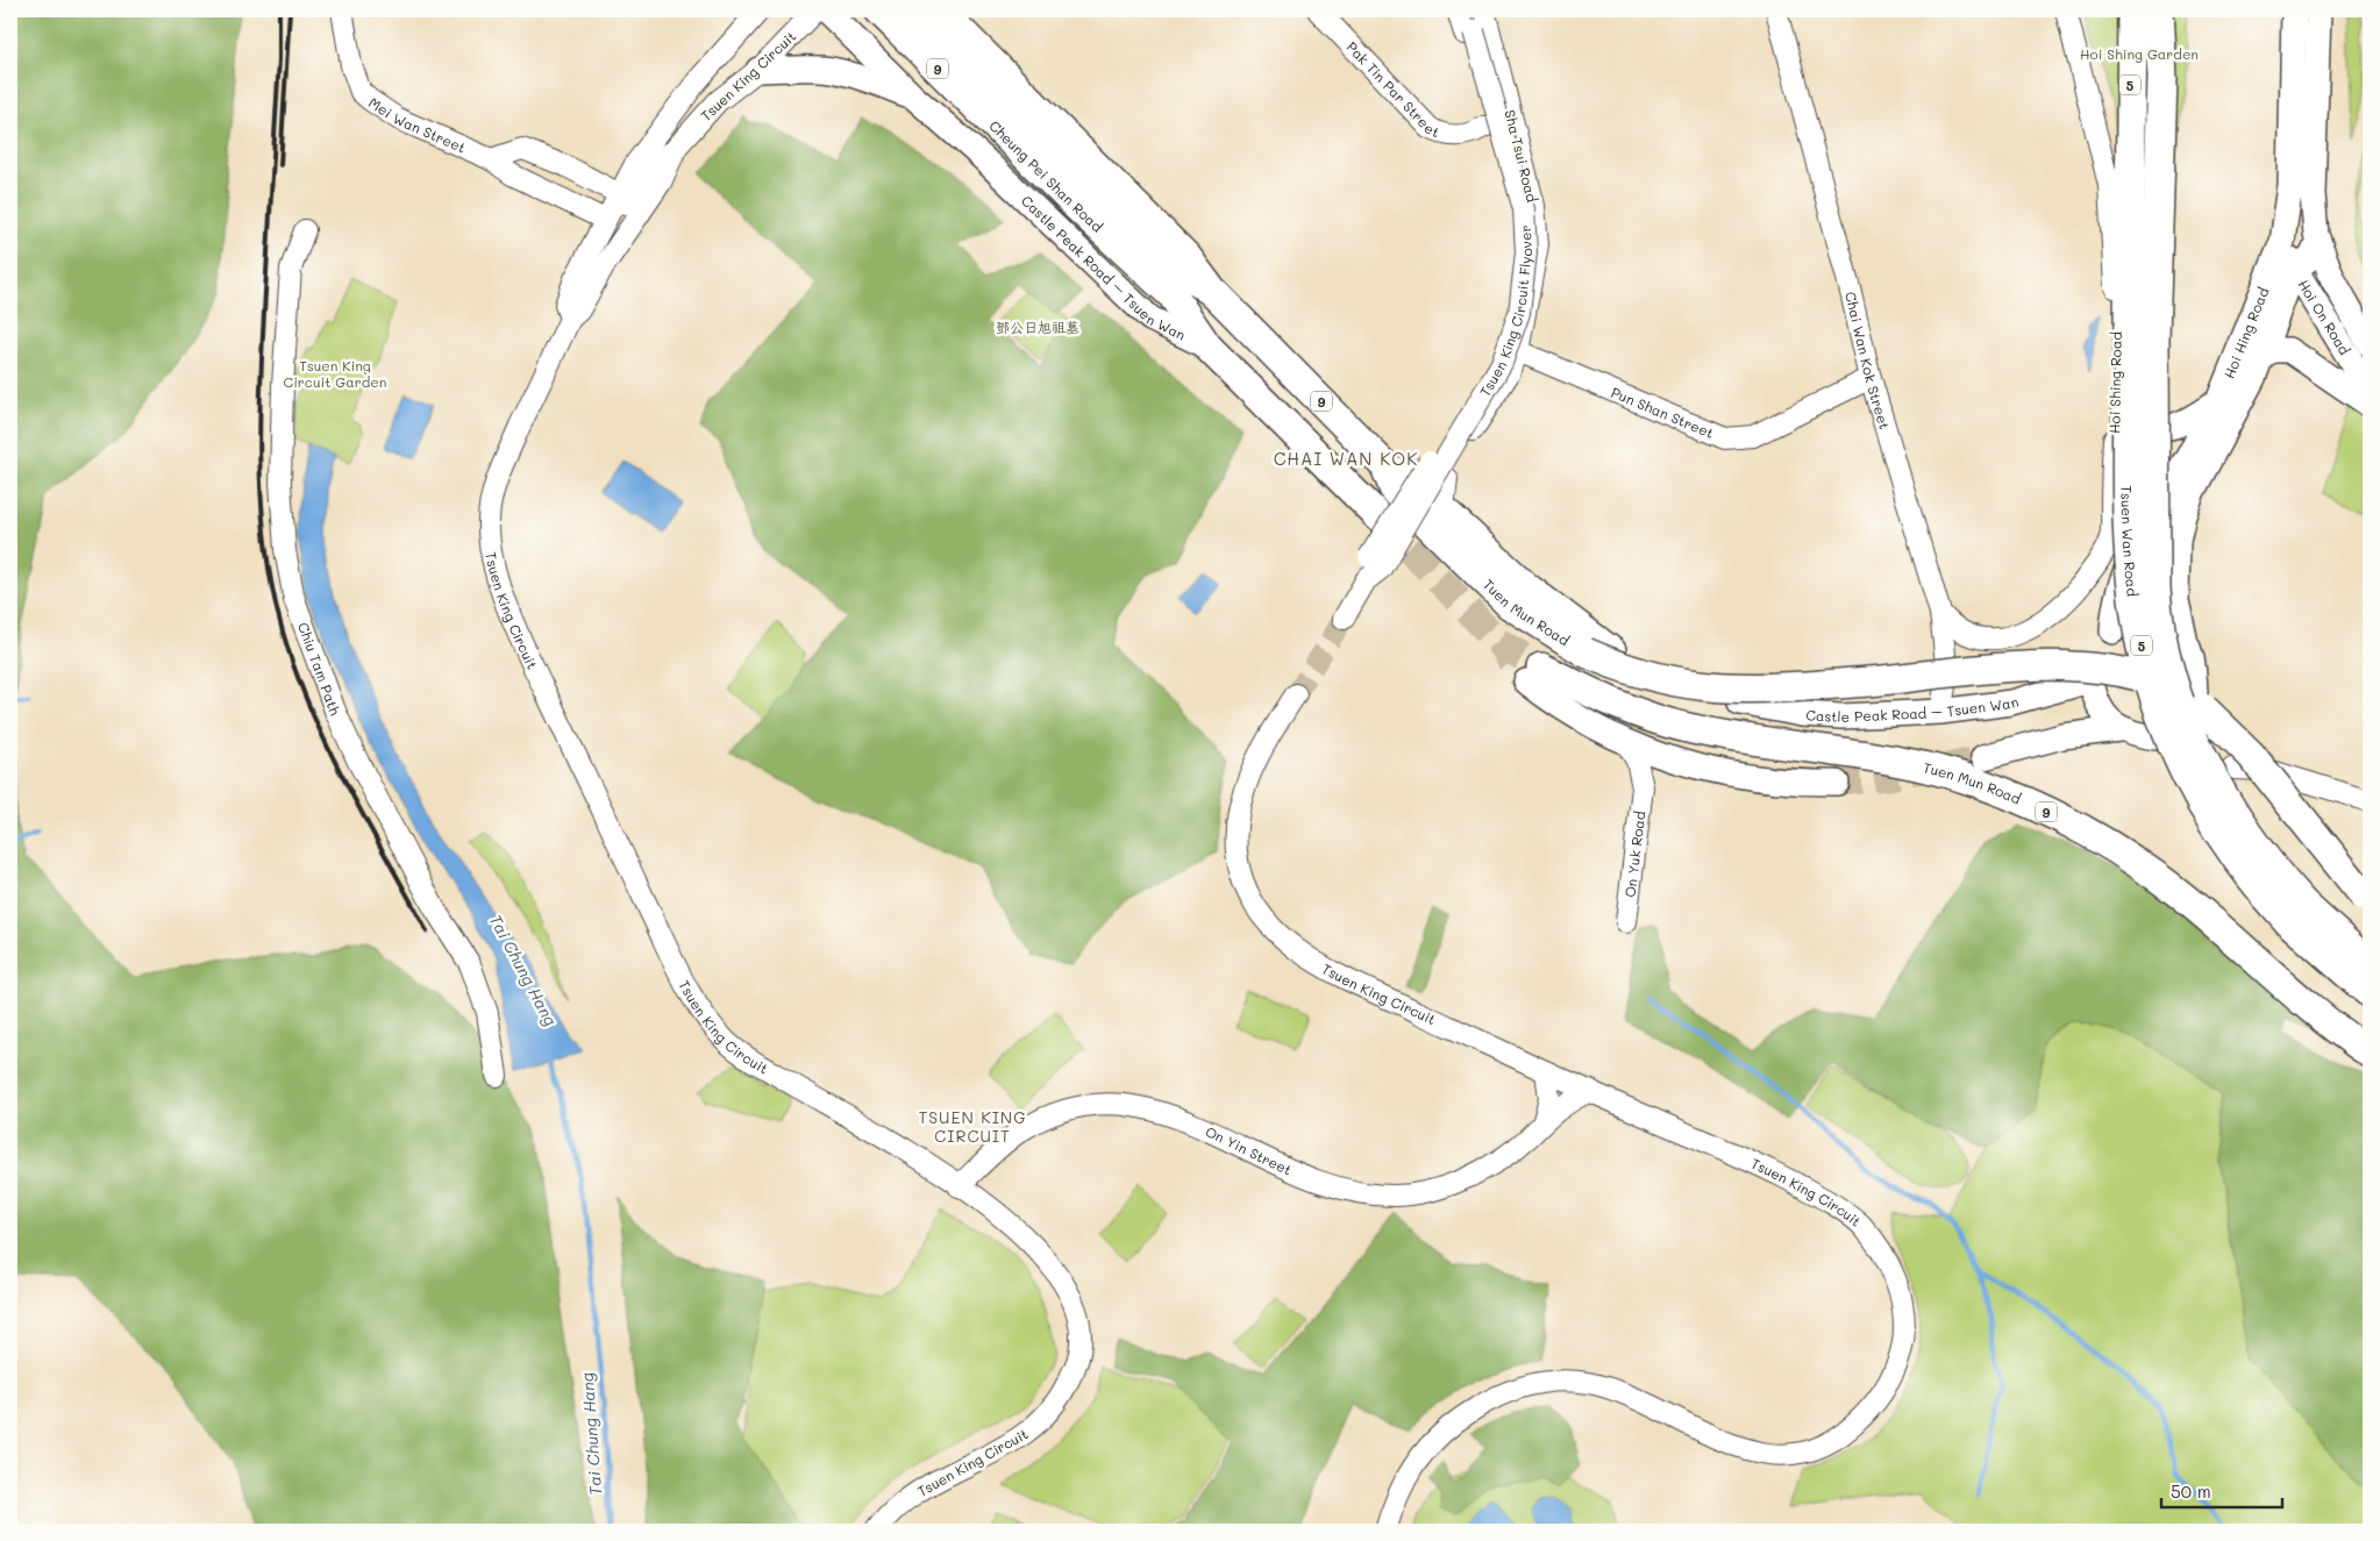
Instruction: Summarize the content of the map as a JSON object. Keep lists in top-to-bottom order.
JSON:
{
  "streets": {
    "highway": [
      "9",
      "5",
      "Cheung Pei Shan Road",
      "Castle Peak Road – Tsuen Wan",
      "Tsuen Wan Road",
      "Tuen Mun Road"
    ],
    "main road": ["Hoi On Road", "Hoi Hing Road"],
    "street": [
      "Tsuen King Circuit",
      "Pak Tin Par Street",
      "Mei Wan Street",
      "Sha Tsui Road",
      "Tsuen King Circuit Flyover",
      "Chai Wan Kok Street",
      "Hoi Shing Road",
      "Pun Shan Street",
      "Chiu Tam Path",
      "On Yuk Road",
      "On Yin Street"
    ]
  },
  "crossings": [
    ["9", "Cheung Pei Shan Road"],
    ["Tsuen King Circuit", "Mei Wan Street"],
    ["Tsuen King Circuit", "On Yin Street"],
    ["Sha Tsui Road", "Pun Shan Street"],
    ["Cheung Pei Shan Road", "Castle Peak Road – Tsuen Wan"],
    ["Castle Peak Road – Tsuen Wan", "Chai Wan Kok Street"],
    ["Hoi On Road", "Hoi Hing Road"],
    ["Chai Wan Kok Street", "Hoi Shing Road"],
    ["Chai Wan Kok Street", "Pun Shan Street"]
  ],
  "districts": ["CHAI WAN KOK", "TSUEN KING CIRCUIT"],
  "water": ["Tai Chung Hang"],
  "parks": ["Hoi Shing Garden", "鄧公日旭祖墓", "Tsuen King Circuit Garden"],
  "scale_bar": "50 m"
}
